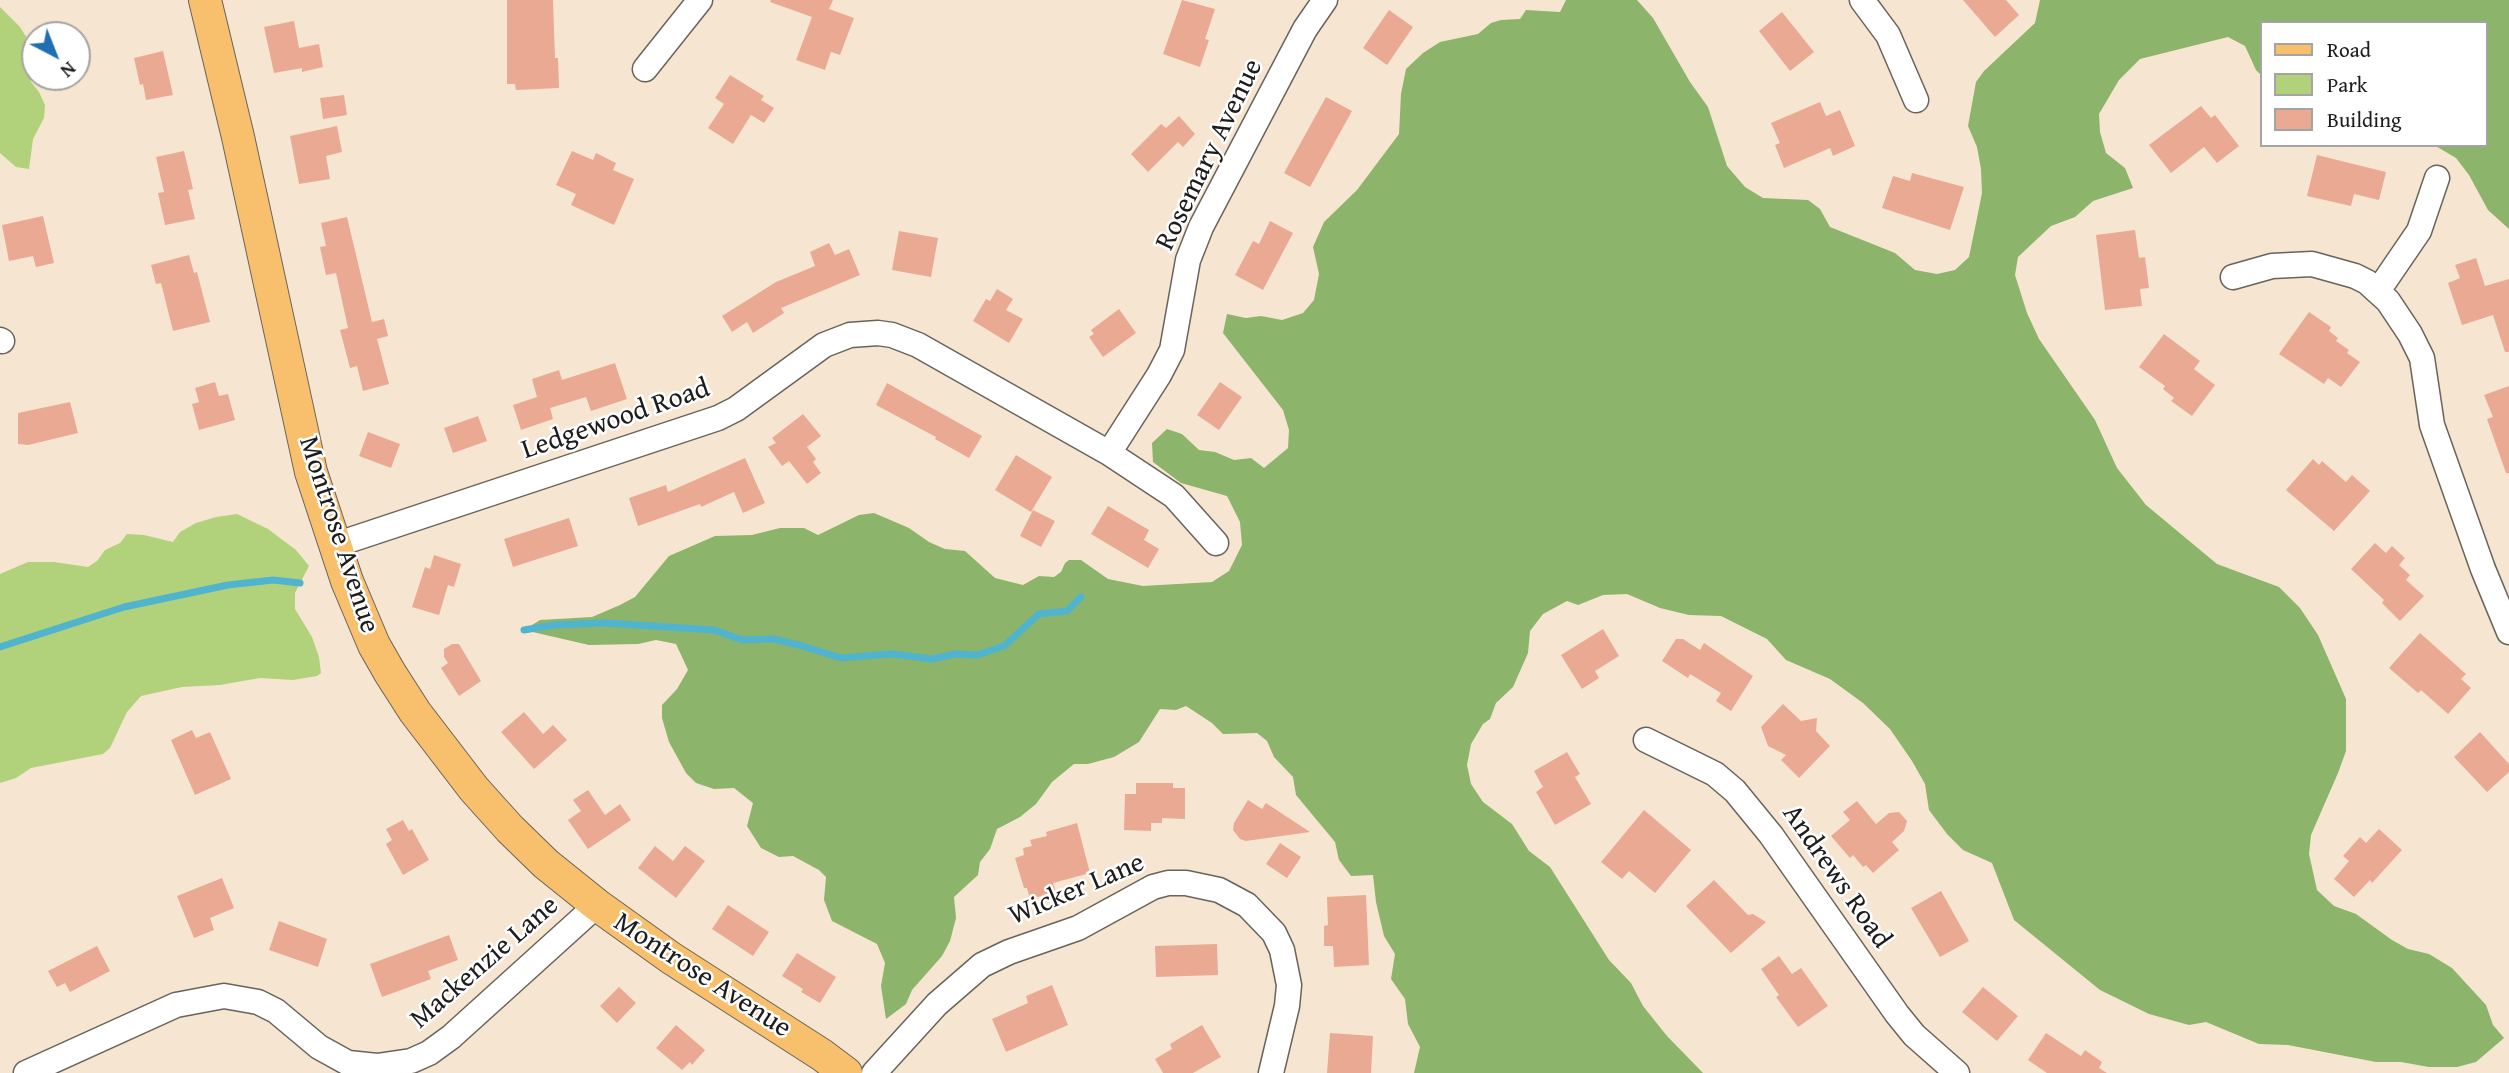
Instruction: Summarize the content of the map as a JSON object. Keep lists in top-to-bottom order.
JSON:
{
  "streets": {
    "main road": ["Montrose Avenue"],
    "street": [
      "Rosemary Avenue",
      "Ledgewood Road",
      "Andrews Road",
      "Wicker Lane",
      "Mackenzie Lane"
    ]
  },
  "crossings": [
    ["Rosemary Avenue", "Ledgewood Road"],
    ["Ledgewood Road", "Montrose Avenue"],
    ["Montrose Avenue", "Mackenzie Lane"]
  ],
  "legend": ["Road", "Park", "Building"],
  "north": "bottom right"
}
